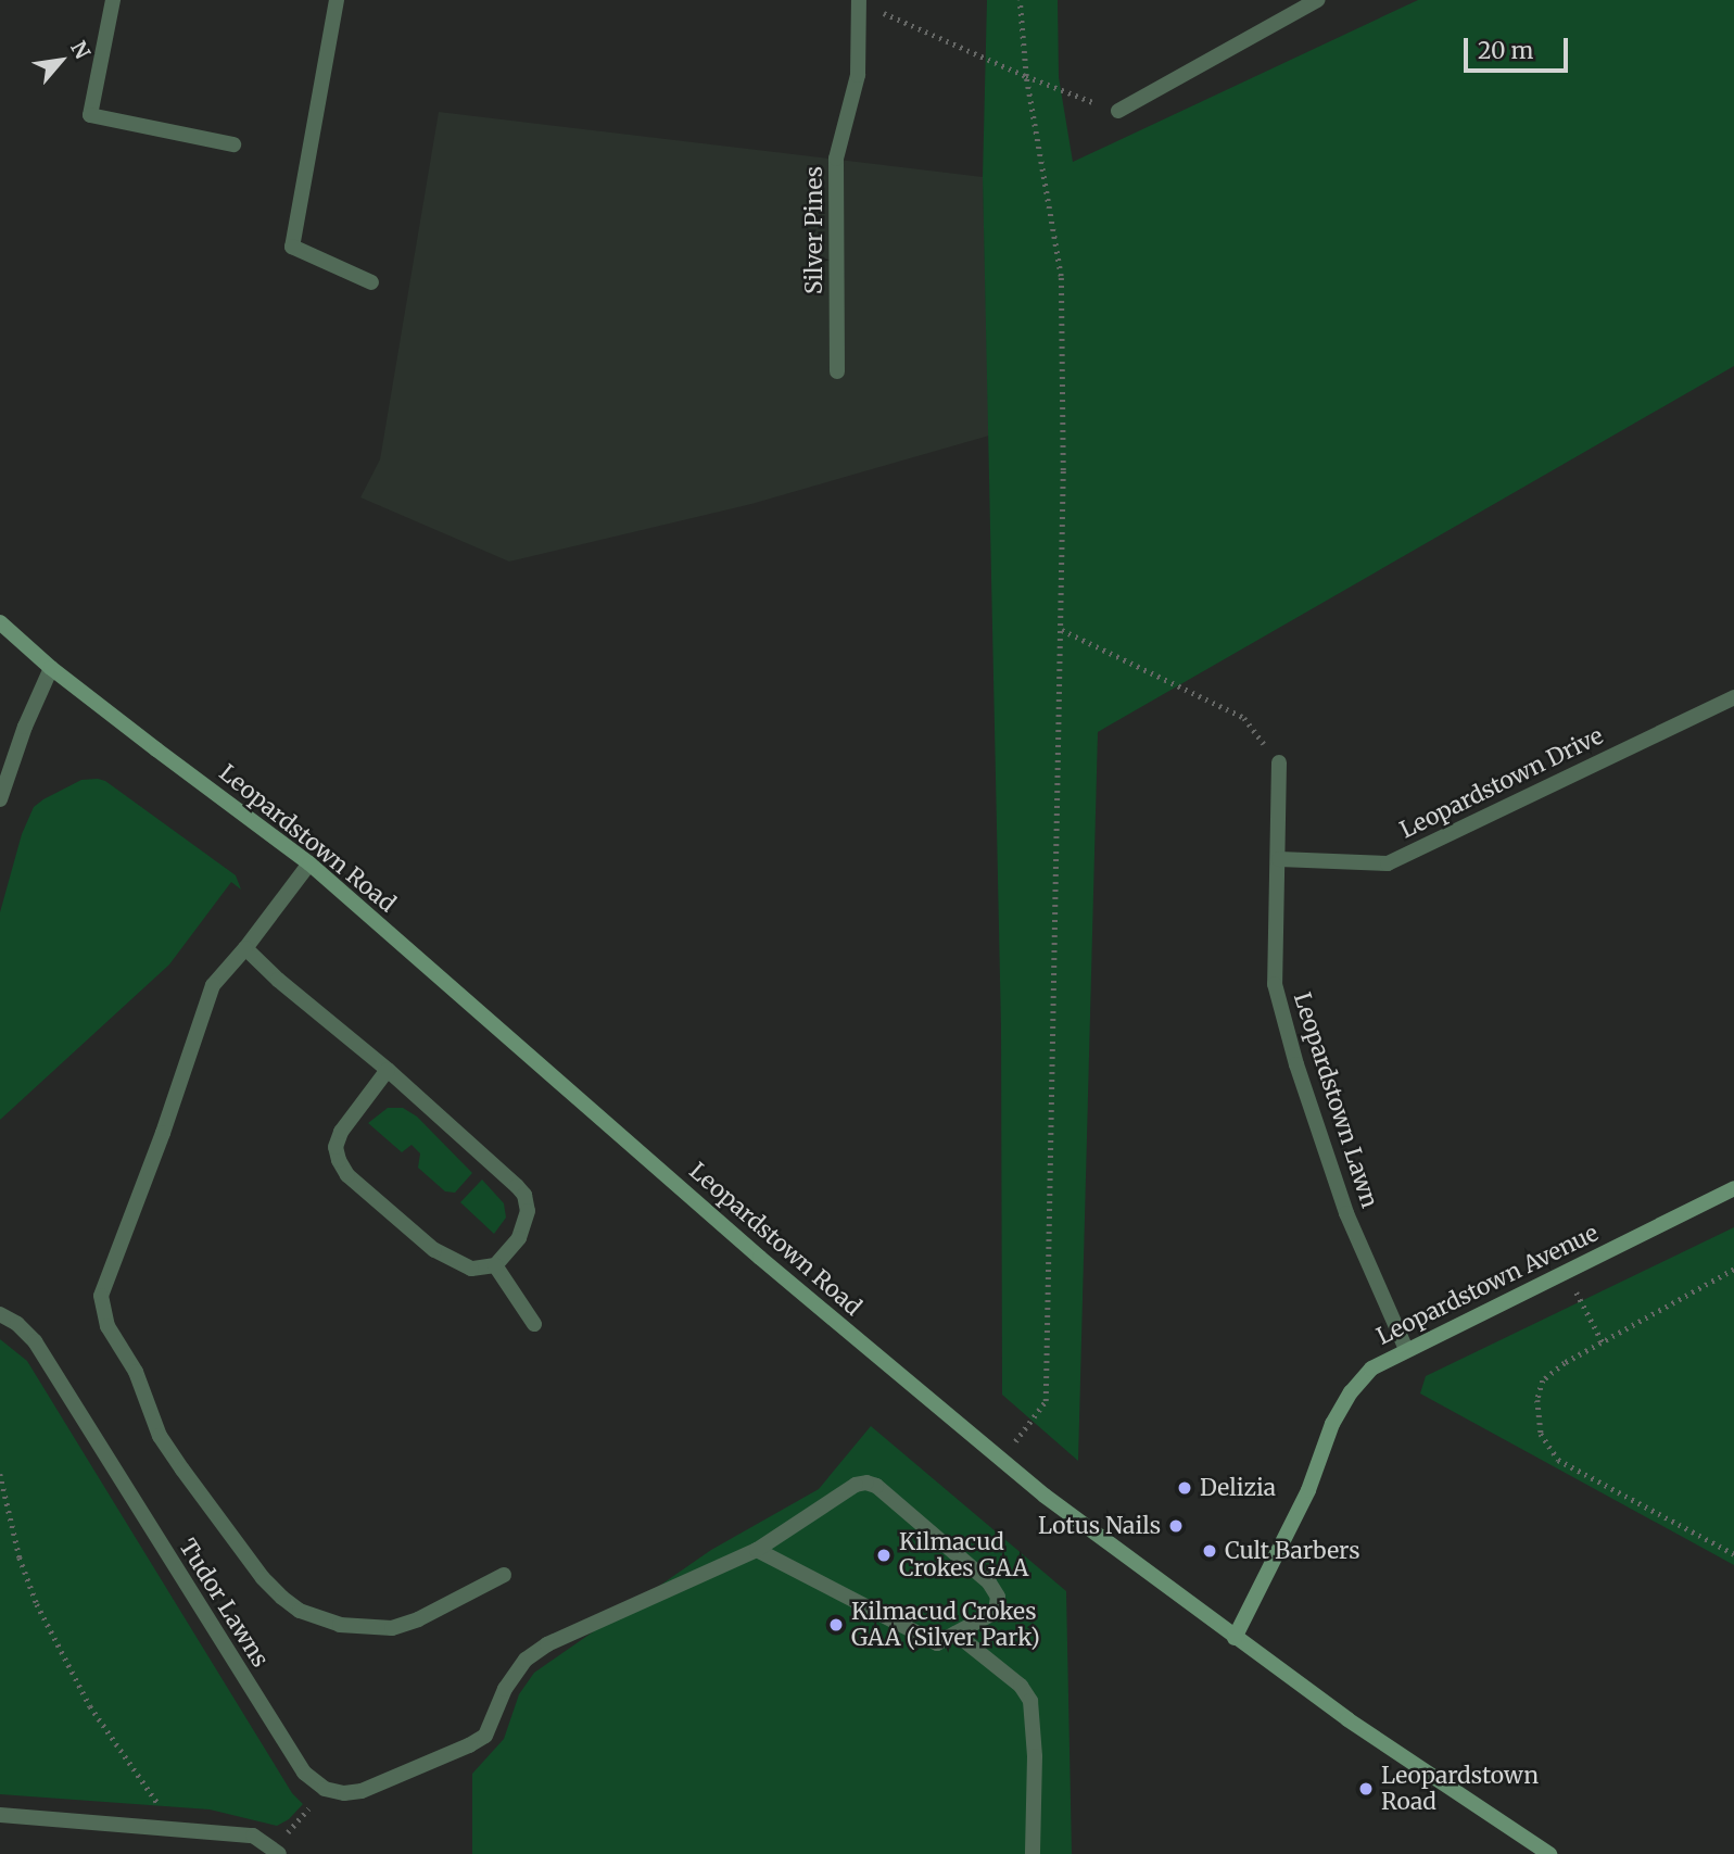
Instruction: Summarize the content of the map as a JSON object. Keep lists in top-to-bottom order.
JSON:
{
  "streets": {
    "main road": ["Leopardstown Road", "Leopardstown Avenue"],
    "street": [
      "Silver Pines",
      "Leopardstown Drive",
      "Leopardstown Lawn",
      "Tudor Lawns"
    ]
  },
  "crossings": [
    ["Leopardstown Drive", "Leopardstown Lawn"],
    ["Leopardstown Road", "Leopardstown Avenue"],
    ["Leopardstown Lawn", "Leopardstown Avenue"]
  ],
  "places": [
    "Delizia",
    "Lotus Nails",
    "Cult Barbers",
    "Kilmacud Crokes GAA",
    "Kilmacud Crokes GAA (Silver Park)",
    "Leopardstown Road"
  ],
  "scale_bar": "20 m",
  "north": "top right"
}
